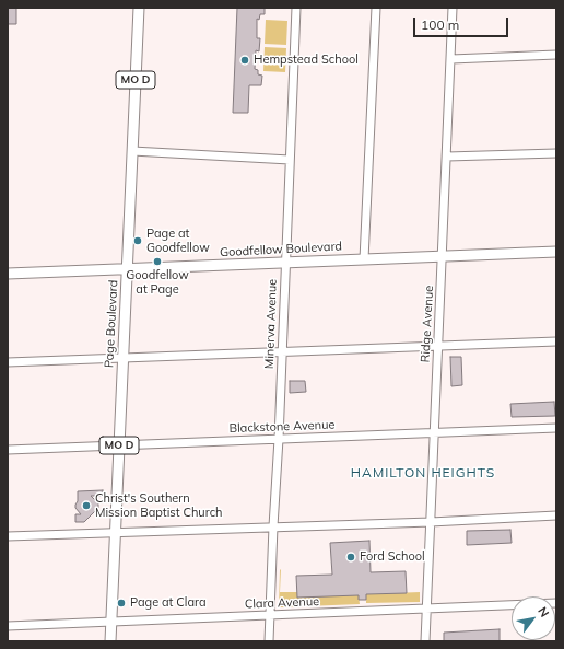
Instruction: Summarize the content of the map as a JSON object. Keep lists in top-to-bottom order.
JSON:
{
  "streets": {
    "main road": ["MO D", "Goodfellow Boulevard", "Page Boulevard"],
    "street": [
      "Minerva Avenue",
      "Ridge Avenue",
      "Blackstone Avenue",
      "Clara Avenue"
    ]
  },
  "crossings": [
    ["Goodfellow Boulevard", "Page Boulevard"],
    ["Goodfellow Boulevard", "Minerva Avenue"],
    ["Goodfellow Boulevard", "Ridge Avenue"],
    ["Page Boulevard", "Blackstone Avenue"],
    ["Page Boulevard", "Clara Avenue"],
    ["Minerva Avenue", "Blackstone Avenue"],
    ["Minerva Avenue", "Clara Avenue"],
    ["Ridge Avenue", "Blackstone Avenue"],
    ["Ridge Avenue", "Clara Avenue"]
  ],
  "districts": ["HAMILTON HEIGHTS"],
  "places": [
    "Hempstead School",
    "Page at Goodfellow",
    "Goodfellow at Page",
    "Christ's Southern Mission Baptist Church",
    "Ford School",
    "Page at Clara"
  ],
  "scale_bar": "100 m",
  "north": "top right"
}
